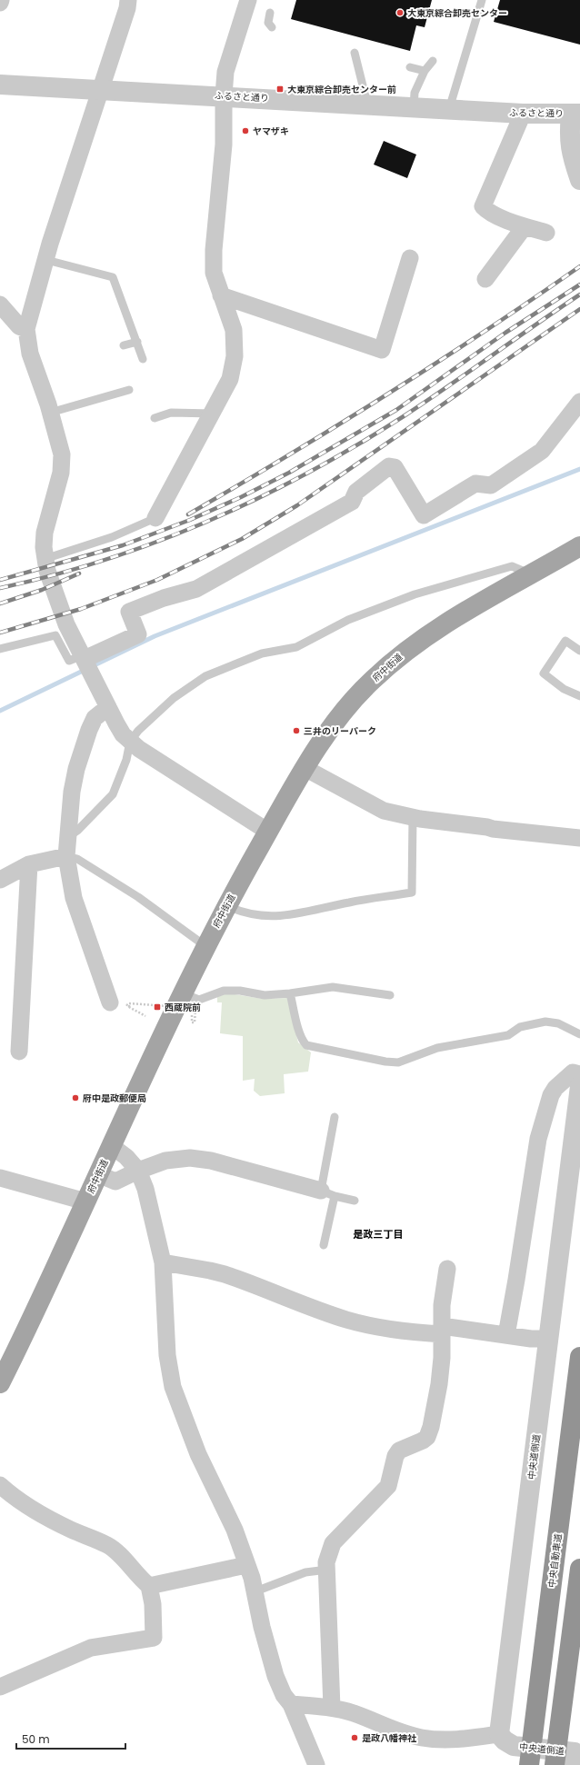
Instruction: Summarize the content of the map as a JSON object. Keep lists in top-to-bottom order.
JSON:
{
  "streets": {
    "highway": ["中央自動車道"],
    "main road": ["府中街道"],
    "street": ["ふるさと通り", "中央道側道"]
  },
  "districts": ["是政三丁目"],
  "places": {
    "other": [
      "大東京綜合卸売センター",
      "ヤマザキ",
      "三井のリーパーク",
      "府中是政郵便局",
      "是政八幡神社"
    ],
    "transit": ["大東京綜合卸売センター前", "西蔵院前"]
  },
  "scale_bar": "50 m"
}
